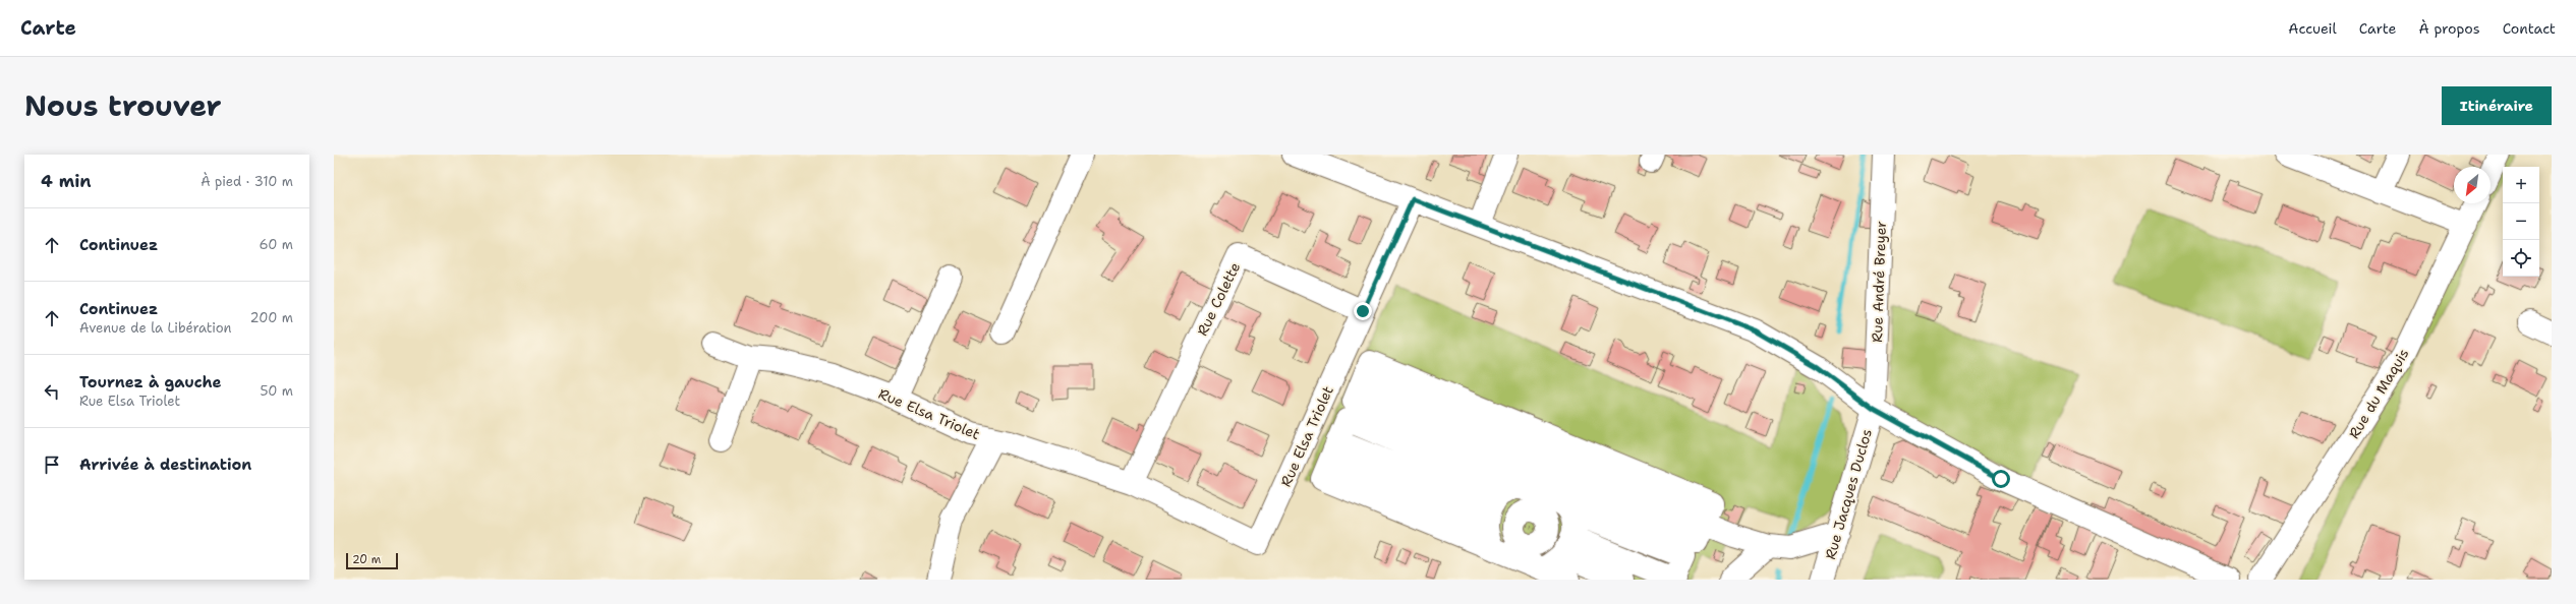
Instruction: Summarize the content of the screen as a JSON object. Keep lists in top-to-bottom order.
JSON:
{
  "streets": {
    "street": [
      "Rue André Breyer",
      "Rue Colette",
      "Rue du Maquis",
      "Rue Elsa Triolet",
      "Rue Jacques Duclos"
    ]
  },
  "crossings": [
    ["Rue André Breyer", "Rue Jacques Duclos"],
    ["Rue Colette", "Rue Elsa Triolet"]
  ],
  "scale_bar": "20 m",
  "north": "bottom left",
  "page": {
    "header": "Carte",
    "nav": [
      "Accueil",
      "Carte",
      "À propos",
      "Contact"
    ],
    "title": "Nous trouver",
    "buttons": "Itinéraire",
    "heading": ["4 min", "À pied · 310 m"],
    "map_buttons": ["+", "−"],
    "list": [
      ["Continuez", "60 m"],
      ["Continuez", "Avenue de la Libération", "200 m"],
      ["Tournez à gauche", "Rue Elsa Triolet", "50 m"],
      "Arrivée à destination"
    ],
    "scale": "20 m"
  }
}
